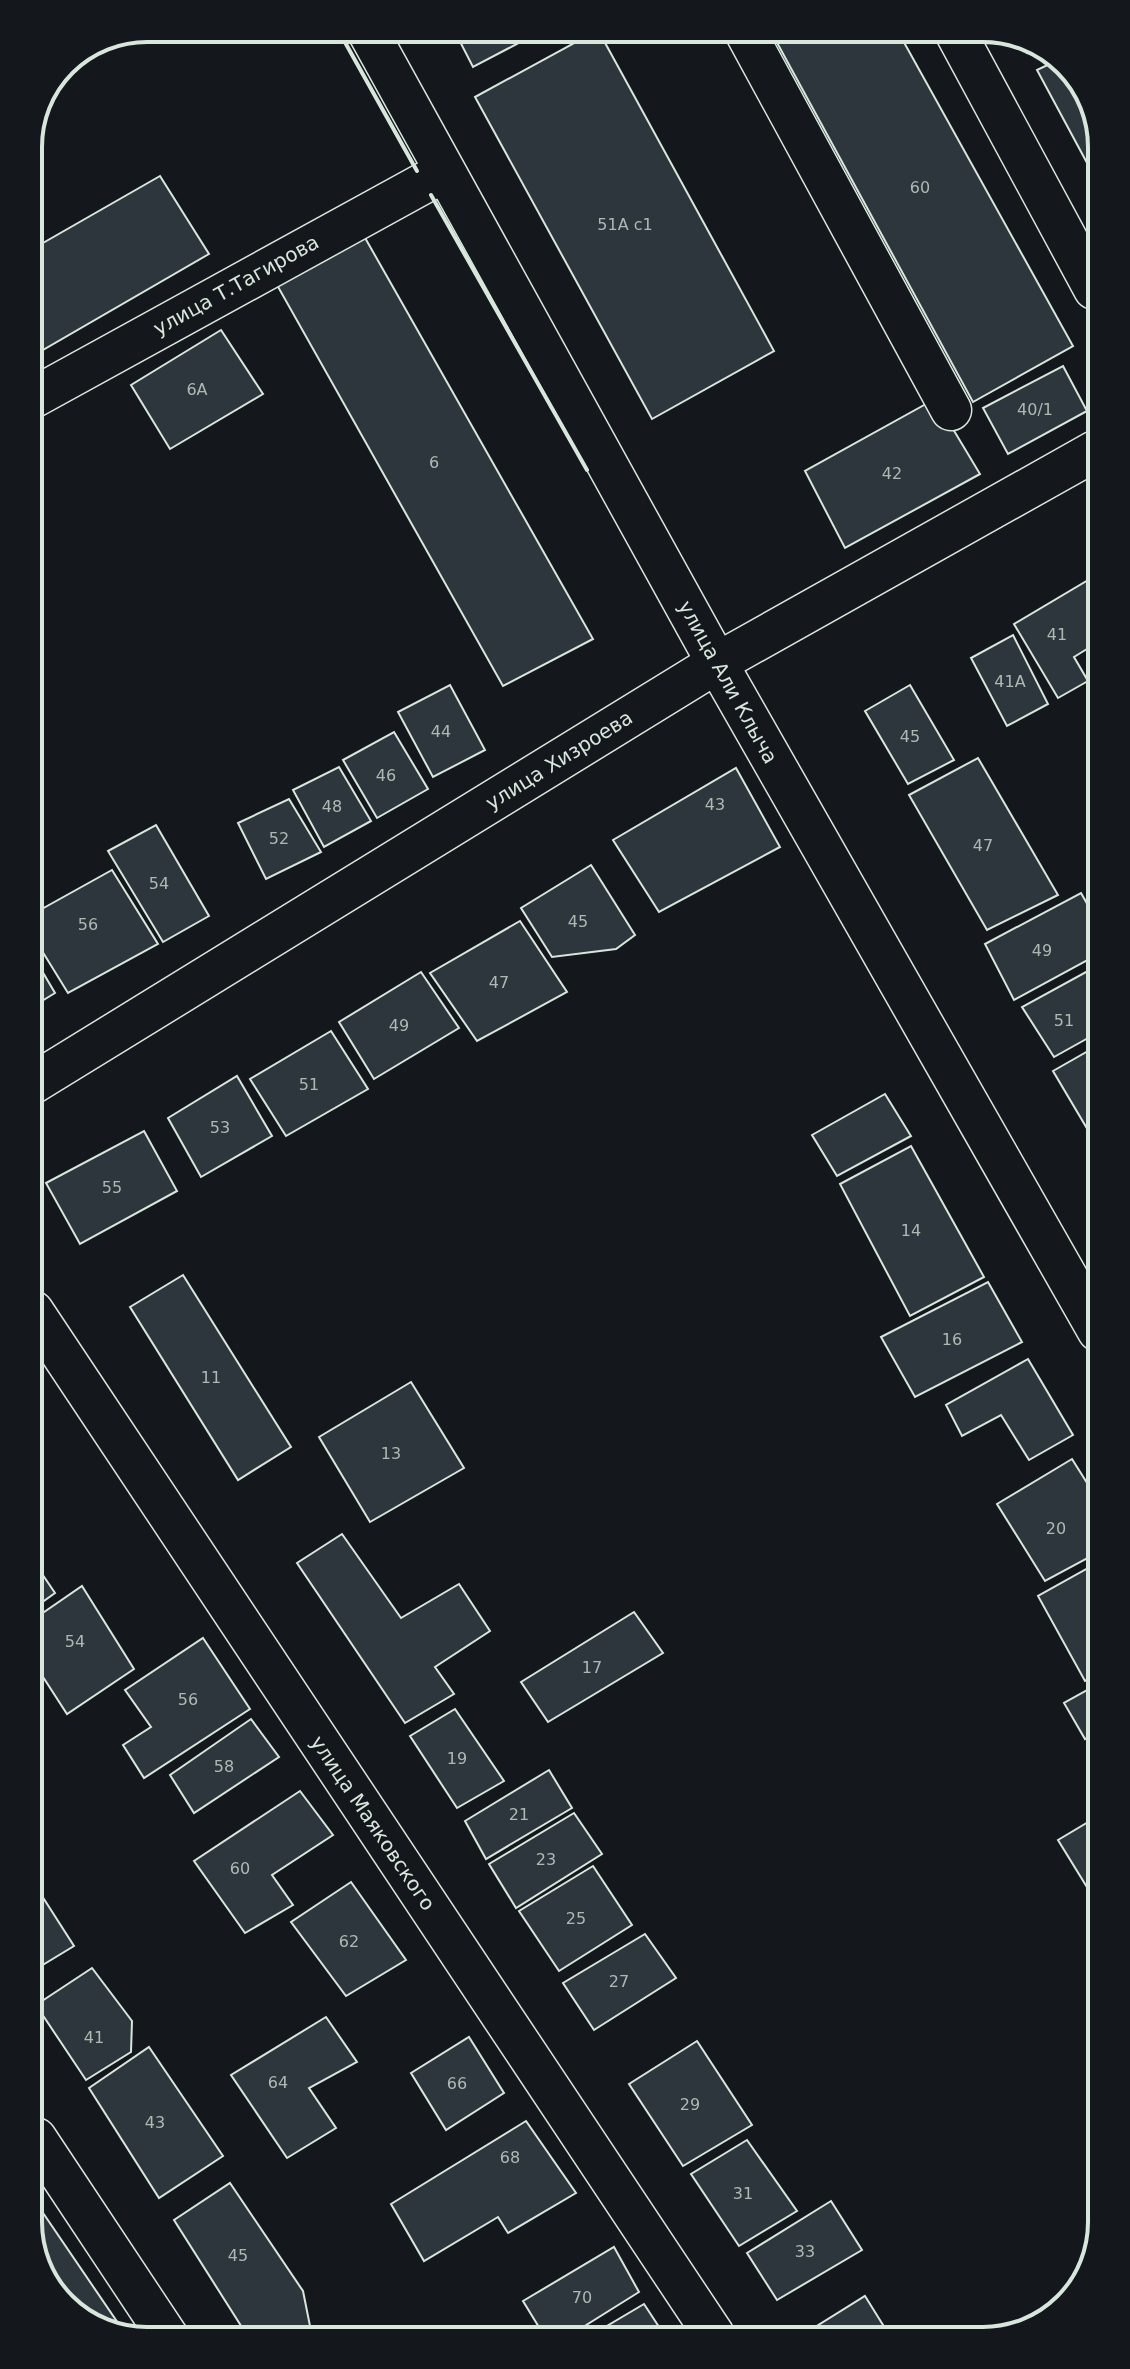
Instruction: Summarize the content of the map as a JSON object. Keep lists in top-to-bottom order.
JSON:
{
  "streets": {
    "street": [
      "улица Т.Тагирова",
      "улица Али Клыча",
      "улица Хизроева",
      "улица Маяковского"
    ]
  },
  "crossings": [
    ["улица Т.Тагирова", "улица Али Клыча"],
    ["улица Али Клыча", "улица Хизроева"]
  ],
  "house_numbers": [
    "60",
    "51А с1",
    "6А",
    "40/1",
    "6",
    "42",
    "41",
    "41А",
    "44",
    "45",
    "46",
    "43",
    "48",
    "52",
    "47",
    "54",
    "45",
    "56",
    "49",
    "47",
    "51",
    "49",
    "51",
    "53",
    "55",
    "14",
    "16",
    "11",
    "13",
    "20",
    "54",
    "17",
    "56",
    "19",
    "58",
    "21",
    "23",
    "60",
    "25",
    "62",
    "27",
    "41",
    "64",
    "66",
    "29",
    "43",
    "68",
    "31",
    "33",
    "45",
    "70"
  ]
}
